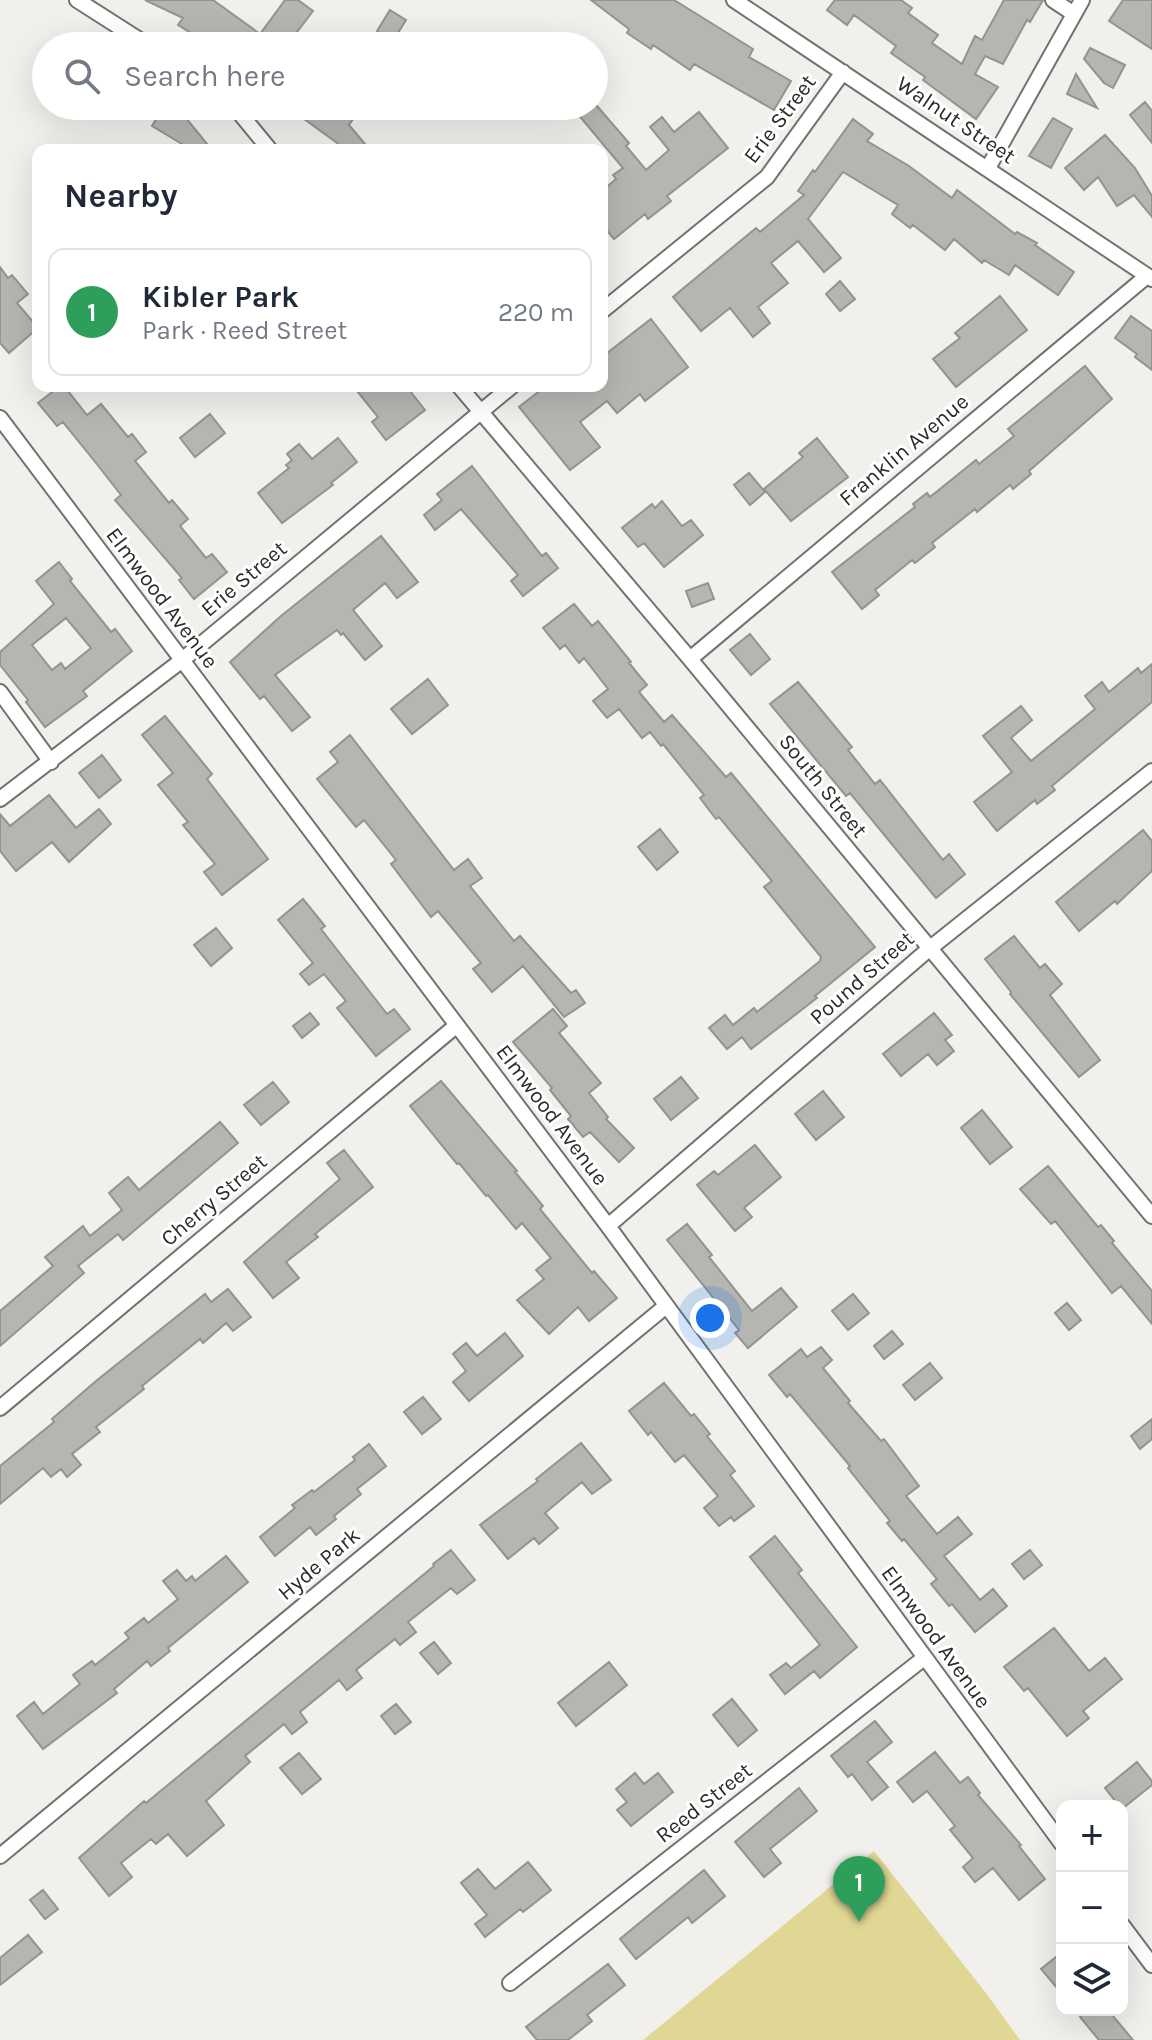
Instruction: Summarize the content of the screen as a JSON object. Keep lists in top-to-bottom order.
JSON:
{
  "streets": {
    "street": [
      "Erie Street",
      "Walnut Street",
      "Franklin Avenue",
      "Elmwood Avenue",
      "South Street",
      "Pound Street",
      "Cherry Street",
      "Hyde Park",
      "Reed Street"
    ]
  },
  "crossings": [
    ["Erie Street", "Walnut Street"],
    ["Erie Street", "Elmwood Avenue"],
    ["Erie Street", "South Street"],
    ["Walnut Street", "Franklin Avenue"],
    ["Franklin Avenue", "South Street"],
    ["Elmwood Avenue", "Pound Street"],
    ["Elmwood Avenue", "Cherry Street"],
    ["Elmwood Avenue", "Hyde Park"],
    ["Elmwood Avenue", "Reed Street"],
    ["South Street", "Pound Street"]
  ],
  "page": {
    "search": "Search here",
    "heading": "Nearby",
    "list": [
      {
        "mark": "1",
        "name": "Kibler Park",
        "note": "Park · Reed Street",
        "value": "220 m"
      }
    ],
    "map_buttons": ["+", "−"],
    "pins": "1"
  }
}
